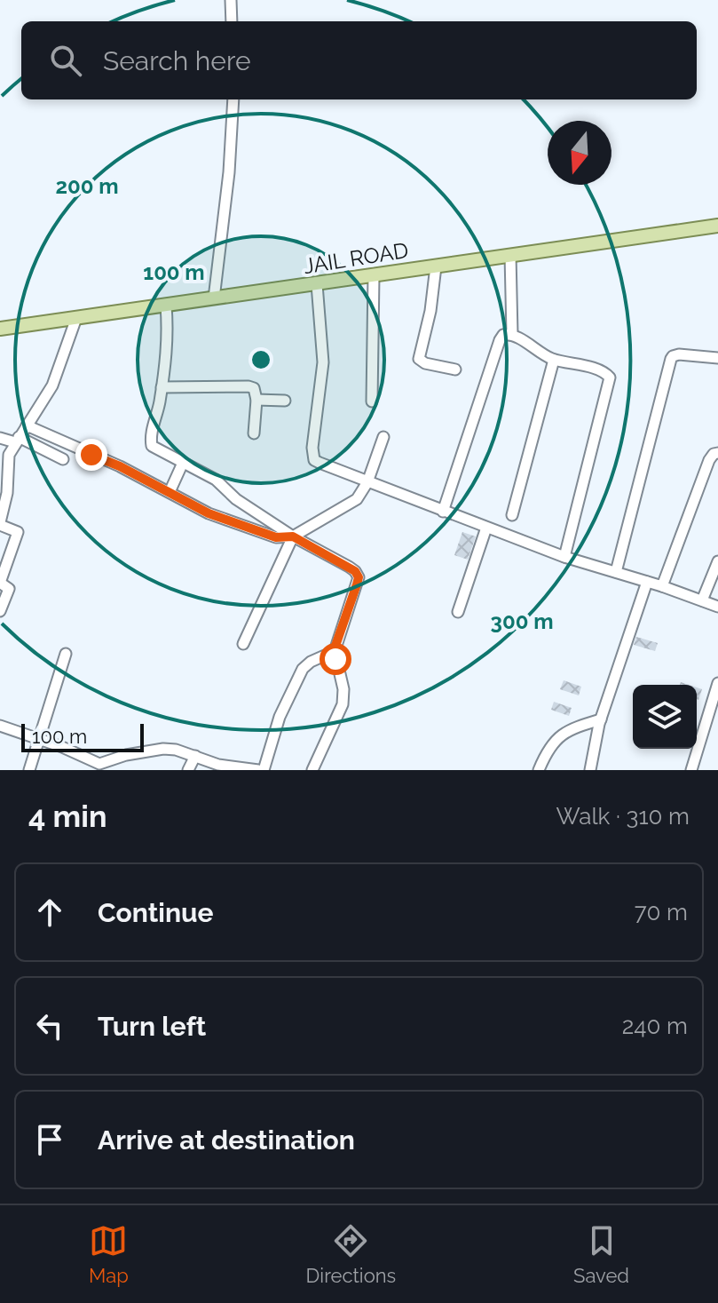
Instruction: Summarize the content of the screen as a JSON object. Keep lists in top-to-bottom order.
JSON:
{
  "streets": {
    "main road": ["JAIL ROAD"]
  },
  "scale_bar": "100 m",
  "north": "bottom",
  "page": {
    "search": "Search here",
    "scale": "100 m",
    "heading": ["4 min", "Walk · 310 m"],
    "list": [
      ["Continue", "70 m"],
      ["Turn left", "240 m"],
      "Arrive at destination"
    ],
    "nav": ["Map", "Directions", "Saved"]
  },
  "rings": ["200 m", "100 m", "300 m"]
}
